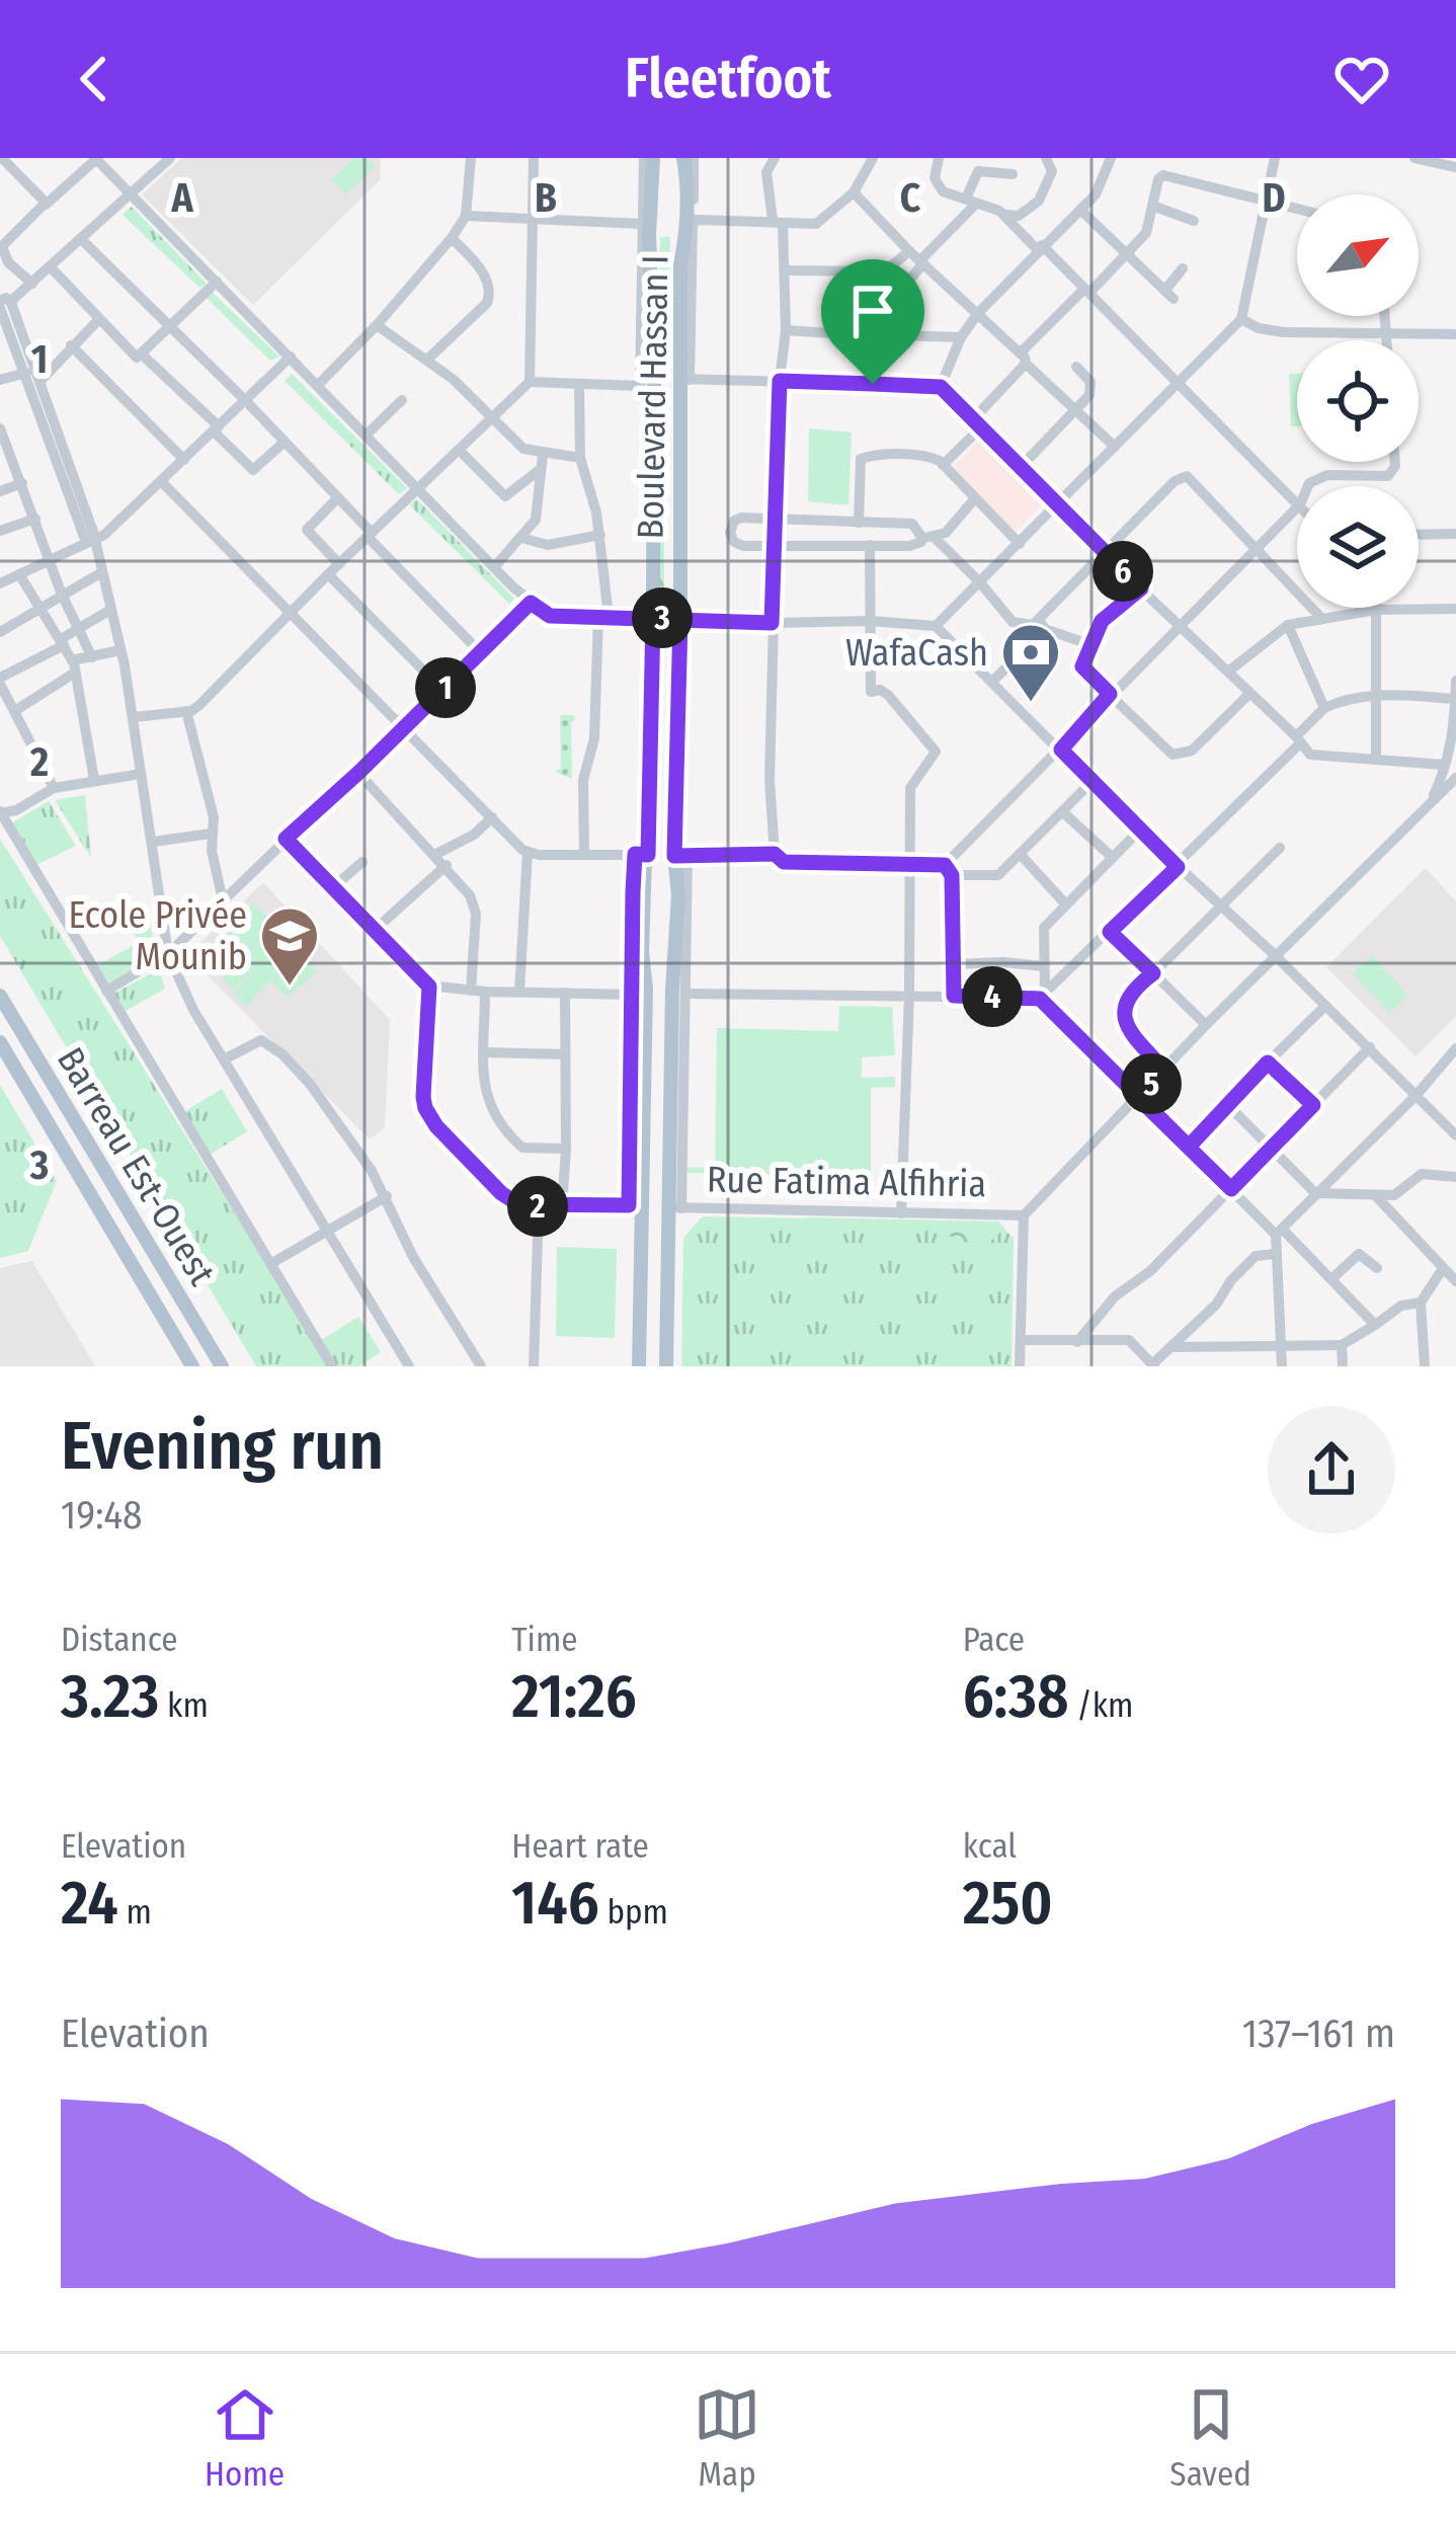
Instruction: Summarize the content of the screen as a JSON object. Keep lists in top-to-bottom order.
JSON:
{
  "streets": {
    "main road": ["Boulevard Hassan I", "Barreau Est-Ouest"],
    "street": ["Rue Fatima Alfihria"]
  },
  "crossings": [
    ["Boulevard Hassan I", "Rue Fatima Alfihria"]
  ],
  "places": {
    "bank": ["WafaCash"],
    "school or university": ["Ecole Privée Mounib"]
  },
  "north": "top right",
  "page": {
    "header": "Fleetfoot",
    "pins": [
      "6",
      "3",
      "1",
      "4",
      "5",
      "2"
    ],
    "heading": ["Evening run", "19:48"],
    "stats": [
      ["Distance", "3.23 km"],
      ["Time", "21:26"],
      ["Pace", "6:38 /km"],
      ["Elevation", "24 m"],
      ["Heart rate", "146 bpm"],
      ["kcal", "250"]
    ],
    "chart": ["Elevation", "137–161 m"],
    "tabs": ["Home", "Map", "Saved"]
  },
  "grid": {
    "columns": [
      "A",
      "B",
      "C",
      "D"
    ],
    "rows": ["1", "2", "3"]
  }
}
